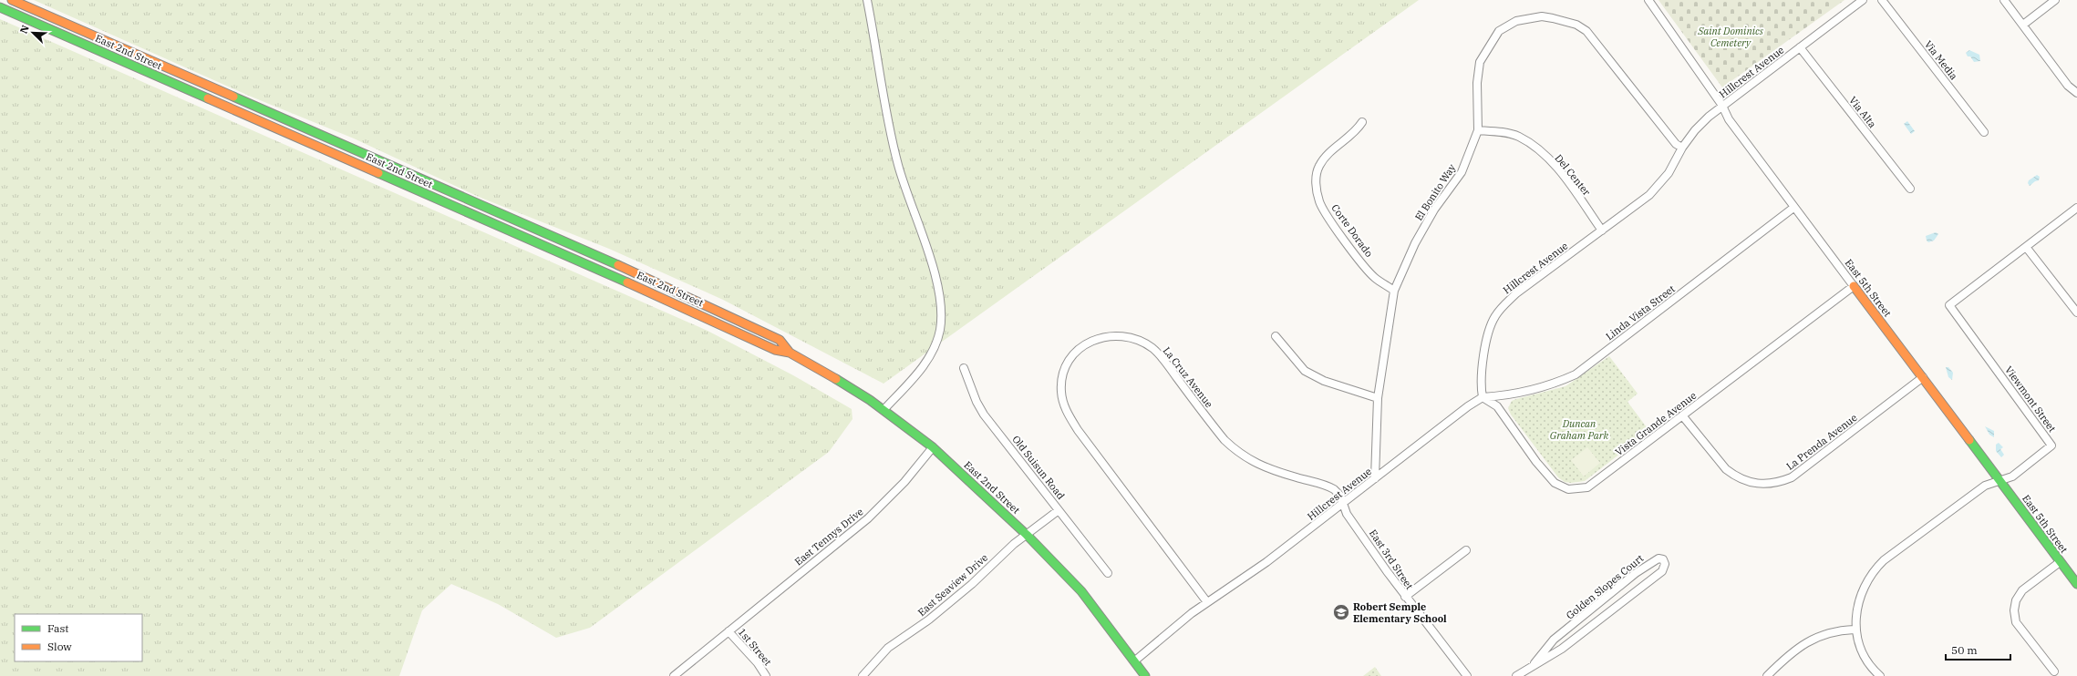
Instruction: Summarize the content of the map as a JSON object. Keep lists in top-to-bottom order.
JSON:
{
  "streets": {
    "main road": ["East 2nd Street", "East 5th Street"],
    "street": [
      "Via Media",
      "Hillcrest Avenue",
      "Via Alta",
      "Del Center",
      "El Bonito Way",
      "Corte Dorado",
      "Linda Vista Street",
      "La Cruz Avenue",
      "Viewmont Street",
      "Vista Grande Avenue",
      "La Prenda Avenue",
      "Old Suisun Road",
      "East Tennys Drive",
      "East 3rd Street",
      "East Seaview Drive",
      "Golden Slopes Court",
      "1st Street"
    ]
  },
  "crossings": [
    ["East 2nd Street", "Hillcrest Avenue"],
    ["East 2nd Street", "East Tennys Drive"],
    ["East 2nd Street", "East Seaview Drive"],
    ["Hillcrest Avenue", "Via Alta"],
    ["Hillcrest Avenue", "Del Center"],
    ["Hillcrest Avenue", "El Bonito Way"],
    ["Hillcrest Avenue", "East 5th Street"],
    ["Hillcrest Avenue", "Linda Vista Street"],
    ["Hillcrest Avenue", "La Cruz Avenue"],
    ["Hillcrest Avenue", "Vista Grande Avenue"],
    ["Hillcrest Avenue", "East 3rd Street"],
    ["Del Center", "El Bonito Way"],
    ["El Bonito Way", "Corte Dorado"],
    ["East 5th Street", "Linda Vista Street"],
    ["East 5th Street", "Viewmont Street"],
    ["East 5th Street", "Vista Grande Avenue"],
    ["East 5th Street", "La Prenda Avenue"],
    ["Linda Vista Street", "Vista Grande Avenue"],
    ["La Cruz Avenue", "East 3rd Street"],
    ["Vista Grande Avenue", "La Prenda Avenue"],
    ["Old Suisun Road", "East Seaview Drive"],
    ["East Tennys Drive", "1st Street"]
  ],
  "parks": ["Saint Dominics Cemetery", "Duncan Graham Park"],
  "places": {
    "school or university": ["Robert Semple Elementary School"]
  },
  "legend": ["Fast", "Slow"],
  "scale_bar": "50 m",
  "north": "top left"
}
